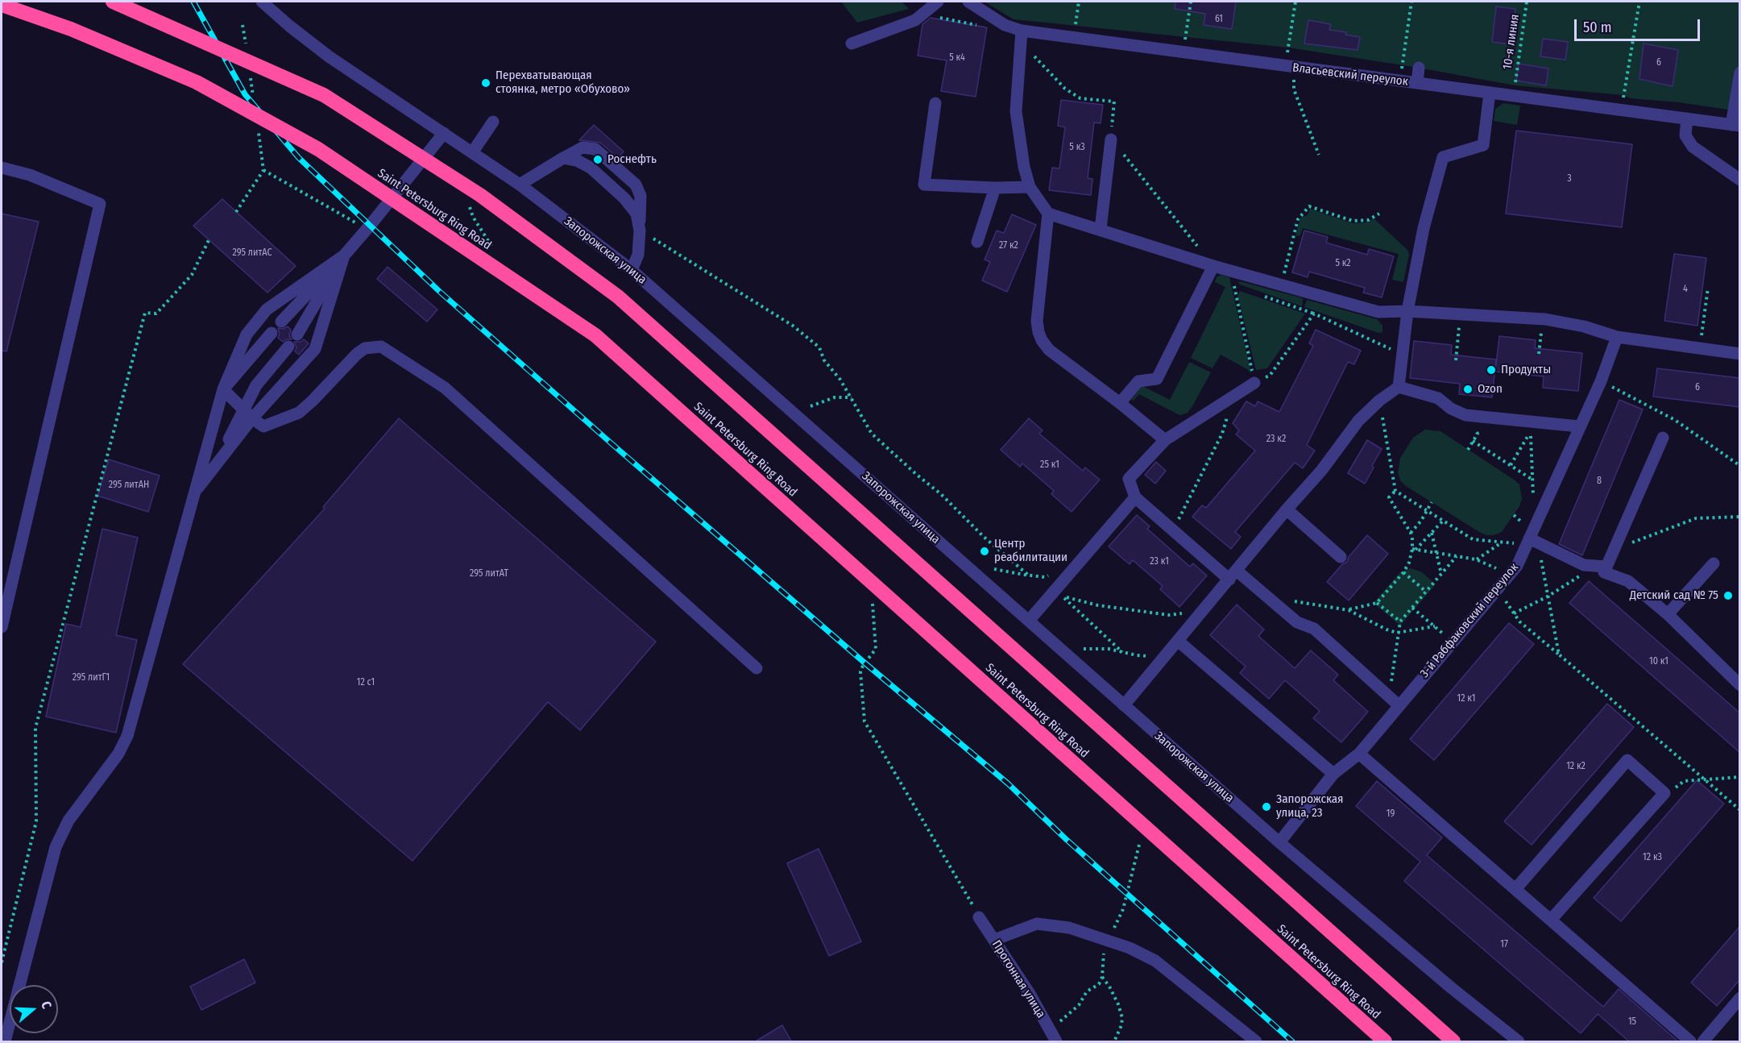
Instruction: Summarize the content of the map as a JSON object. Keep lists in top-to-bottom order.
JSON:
{
  "streets": {
    "highway": ["Saint Petersburg Ring Road"],
    "street": [
      "Власьевский переулок",
      "Запорожская улица",
      "3-й Рабфаковский переулок",
      "Прогонная улица"
    ],
    "path": ["10-я линия"]
  },
  "crossings": [
    ["10-я линия", "Власьевский переулок"],
    ["Запорожская улица", "3-й Рабфаковский переулок"]
  ],
  "places": [
    "Перехватывающая стоянка, метро «Обухово»",
    "Роснефть",
    "Продукты",
    "Ozon",
    "Центр реабилитации",
    "Детский сад № 75",
    "Запорожская улица, 23"
  ],
  "house_numbers": [
    "61",
    "5 к4",
    "6",
    "5 к3",
    "3",
    "27 к2",
    "295 литАС",
    "5 к2",
    "4",
    "6",
    "23 к2",
    "25 к1",
    "8",
    "295 литАН",
    "23 к1",
    "295 литАТ",
    "10 к1",
    "295 литГ1",
    "12 с1",
    "12 к1",
    "12 к2",
    "19",
    "12 к3",
    "17",
    "15"
  ],
  "scale_bar": "50 m",
  "north": "right"
}
